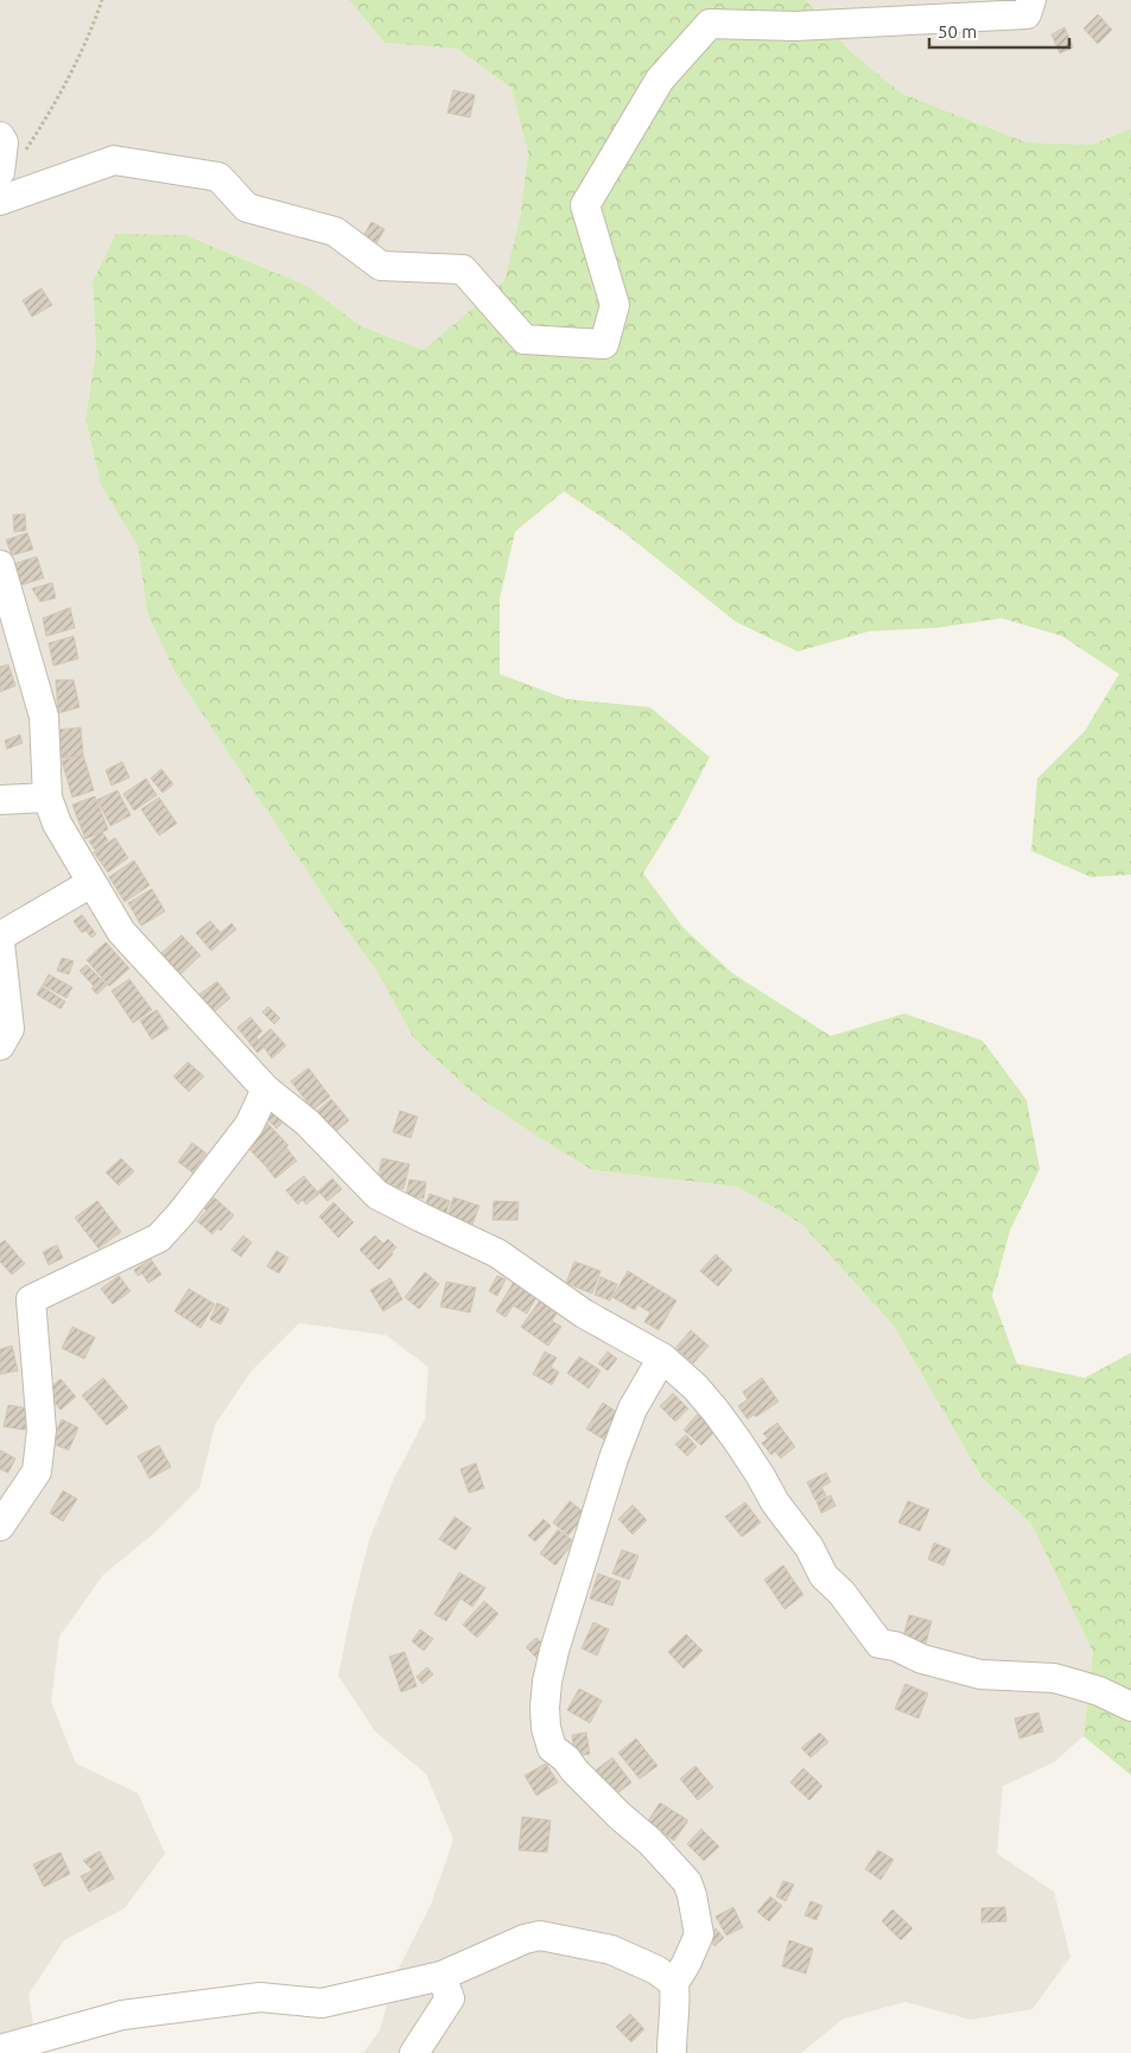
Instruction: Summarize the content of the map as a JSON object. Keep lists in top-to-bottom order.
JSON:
{
  "scale_bar": "50 m"
}
